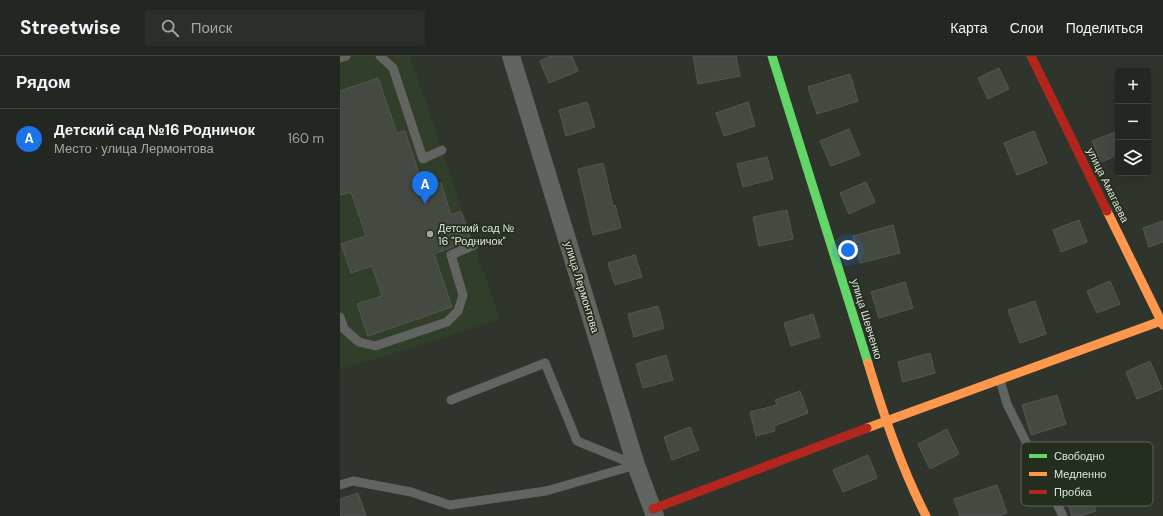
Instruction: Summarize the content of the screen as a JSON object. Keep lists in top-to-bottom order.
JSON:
{
  "streets": {
    "street": ["улица Амагаева", "улица Лермонтова", "улица Шевченко"]
  },
  "places": ["Детский сад № 16 \"Родничок\""],
  "legend": ["Свободно", "Медленно", "Пробка"],
  "page": {
    "header": "Streetwise",
    "search": "Поиск",
    "nav": ["Карта", "Слои", "Поделиться"],
    "heading": "Рядом",
    "map_buttons": ["+", "−"],
    "list": [
      {
        "mark": "A",
        "name": "Детский сад №16 Родничок",
        "note": "Место · улица Лермонтова",
        "value": "160 m"
      }
    ],
    "pins": "A"
  }
}
